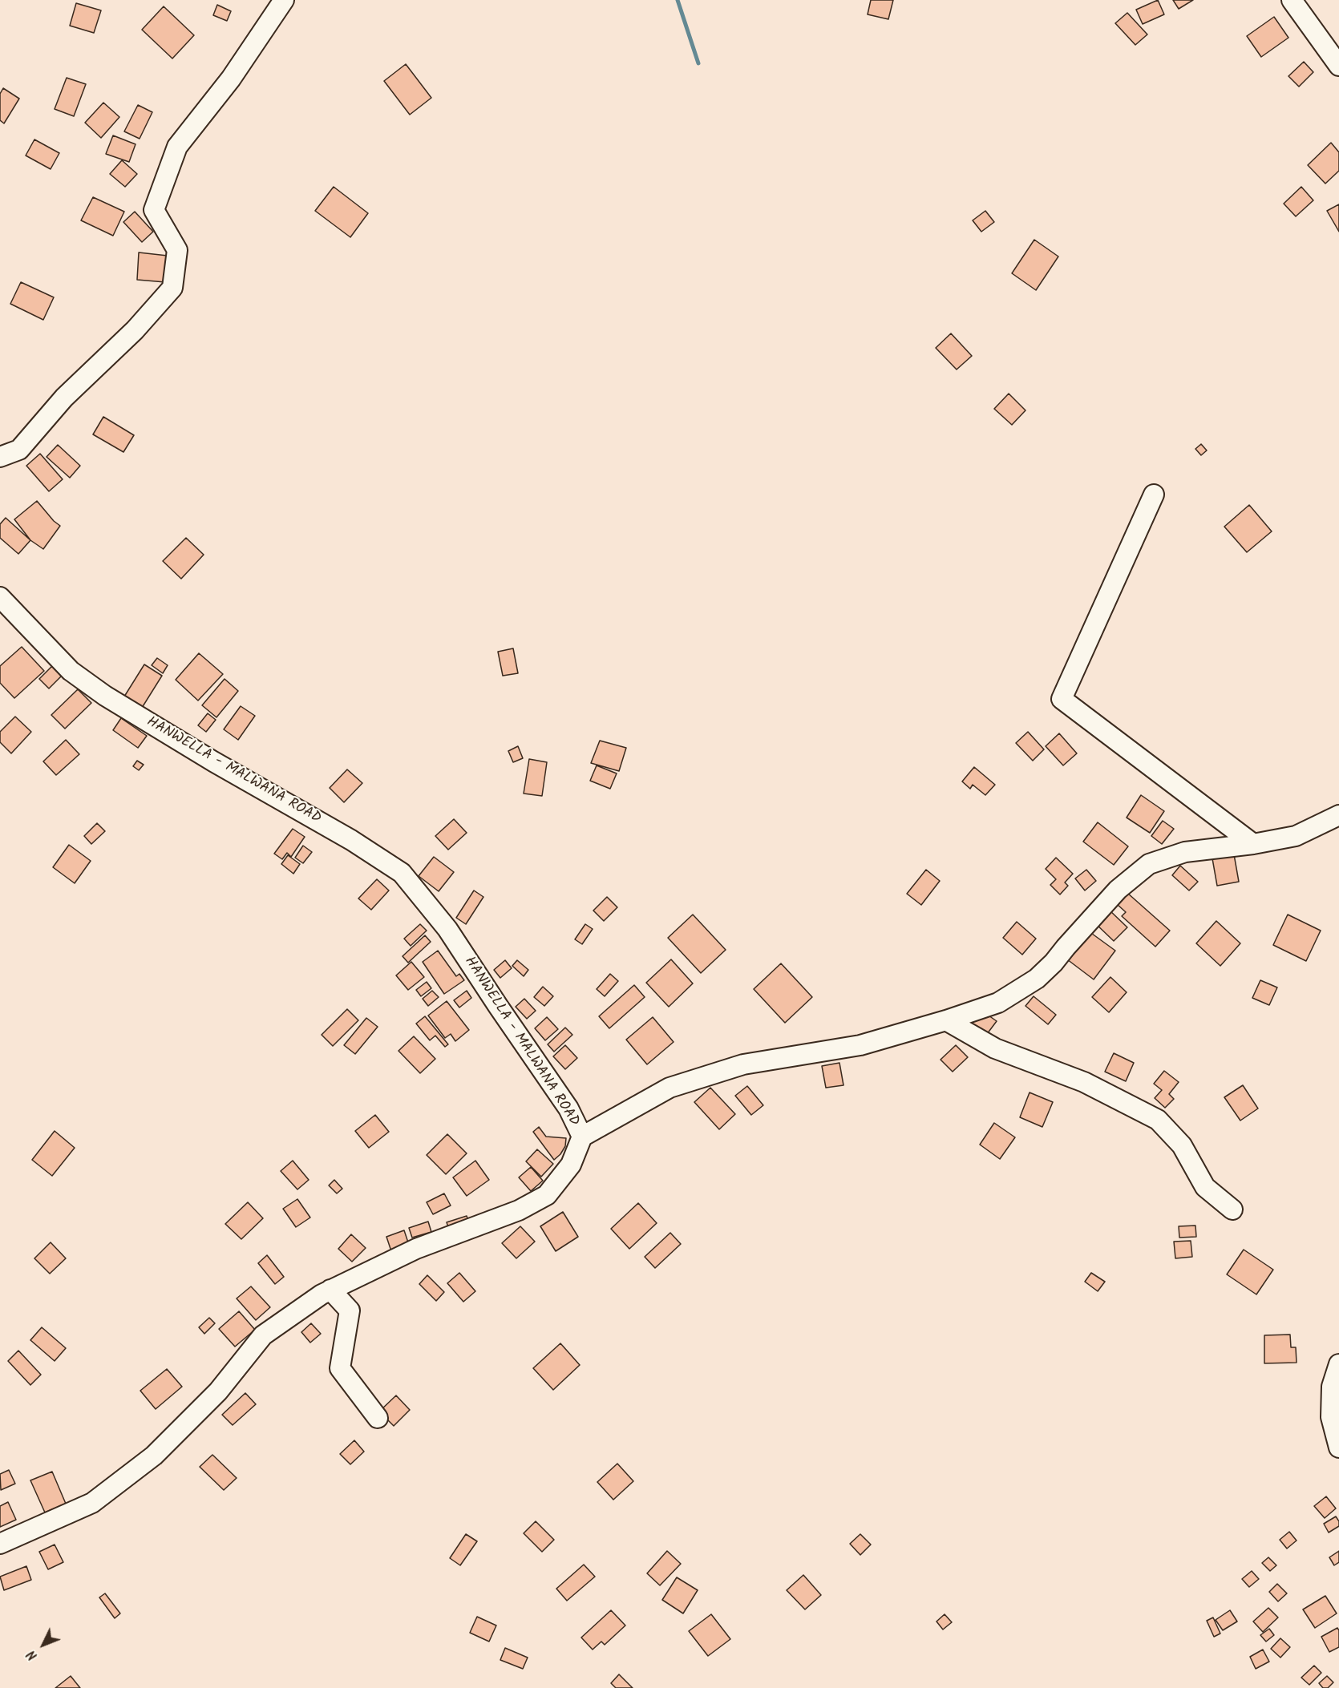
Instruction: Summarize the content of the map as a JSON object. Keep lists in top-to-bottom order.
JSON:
{
  "streets": {
    "street": ["HANWELLA - MALWANA ROAD"]
  },
  "north": "bottom left"
}
